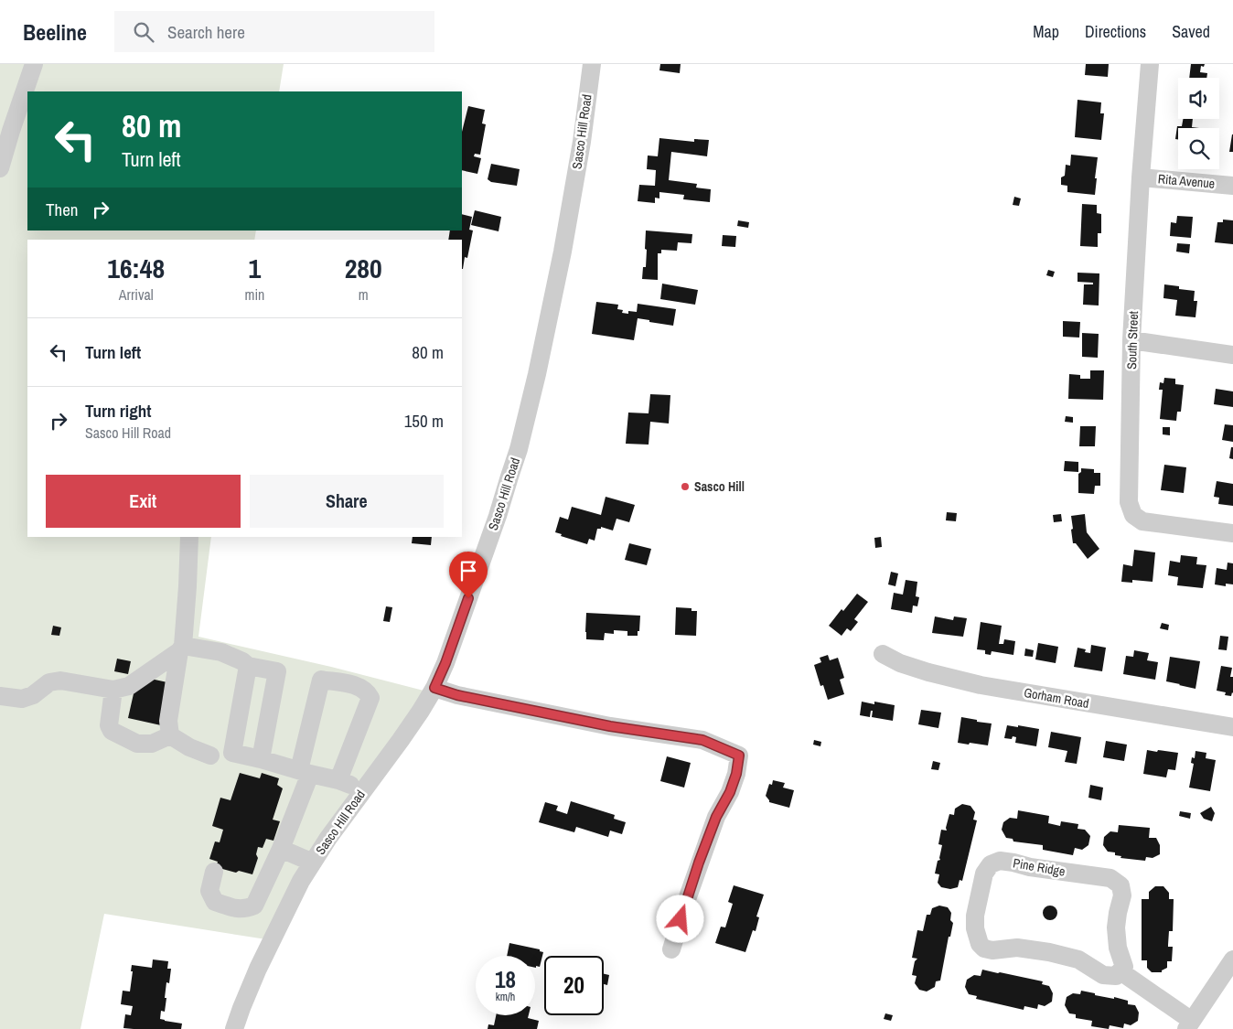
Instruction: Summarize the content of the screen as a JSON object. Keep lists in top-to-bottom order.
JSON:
{
  "streets": {
    "street": [
      "Sasco Hill Road",
      "Rita Avenue",
      "South Street",
      "Gorham Road",
      "Pine Ridge"
    ]
  },
  "crossings": [
    ["Rita Avenue", "South Street"]
  ],
  "places": ["Sasco Hill"],
  "page": {
    "header": "Beeline",
    "search": "Search here",
    "nav": ["Map", "Directions", "Saved"],
    "turn": ["80 m", "Turn left"],
    "then": "Then",
    "eta": [
      "16:48",
      "Arrival",
      "1",
      "min",
      "280",
      "m"
    ],
    "list": [
      {
        "name": "Turn left",
        "value": "80 m"
      },
      {
        "name": "Turn right",
        "note": "Sasco Hill Road",
        "value": "150 m"
      }
    ],
    "buttons": ["Exit", "Share"],
    "speed": "18 km/h",
    "limit": "20"
  }
}
